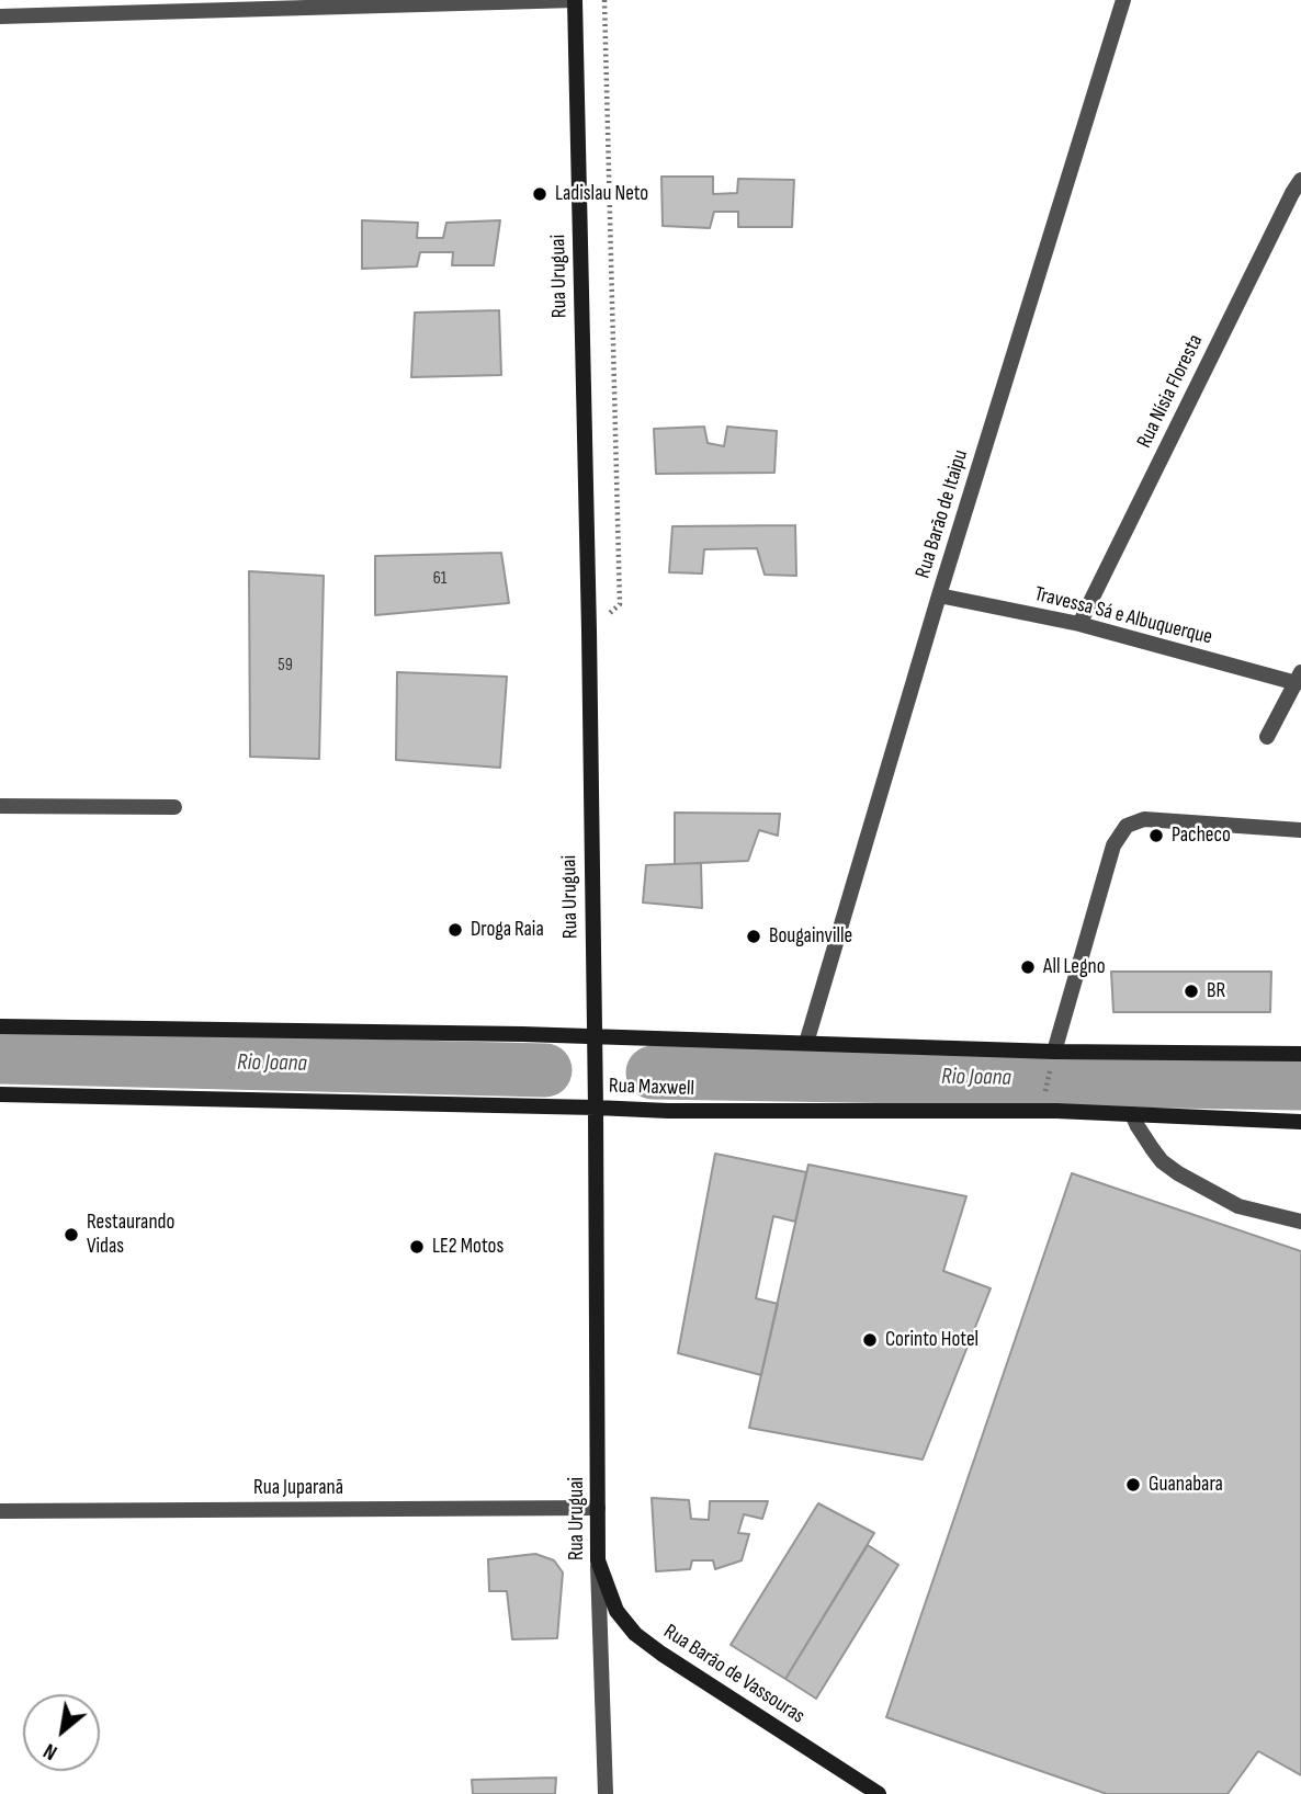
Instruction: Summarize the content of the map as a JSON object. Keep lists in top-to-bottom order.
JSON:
{
  "streets": {
    "main road": ["Rua Uruguai", "Rua Maxwell", "Rua Barão de Vassouras"],
    "street": [
      "Rua Nísia Floresta",
      "Rua Barão de Itaipu",
      "Travessa Sá e Albuquerque",
      "Rua Juparanã"
    ]
  },
  "crossings": [
    ["Rua Uruguai", "Rua Maxwell"],
    ["Rua Uruguai", "Rua Juparanã"],
    ["Rua Uruguai", "Rua Barão de Vassouras"],
    ["Rua Nísia Floresta", "Travessa Sá e Albuquerque"],
    ["Rua Barão de Itaipu", "Travessa Sá e Albuquerque"]
  ],
  "water": ["Rio Joana"],
  "places": [
    "Ladislau Neto",
    "Pacheco",
    "Droga Raia",
    "Bougainville",
    "All Legno",
    "BR",
    "Restaurando Vidas",
    "LE2 Motos",
    "Corinto Hotel",
    "Guanabara"
  ],
  "house_numbers": ["61", "59"],
  "north": "bottom left"
}
